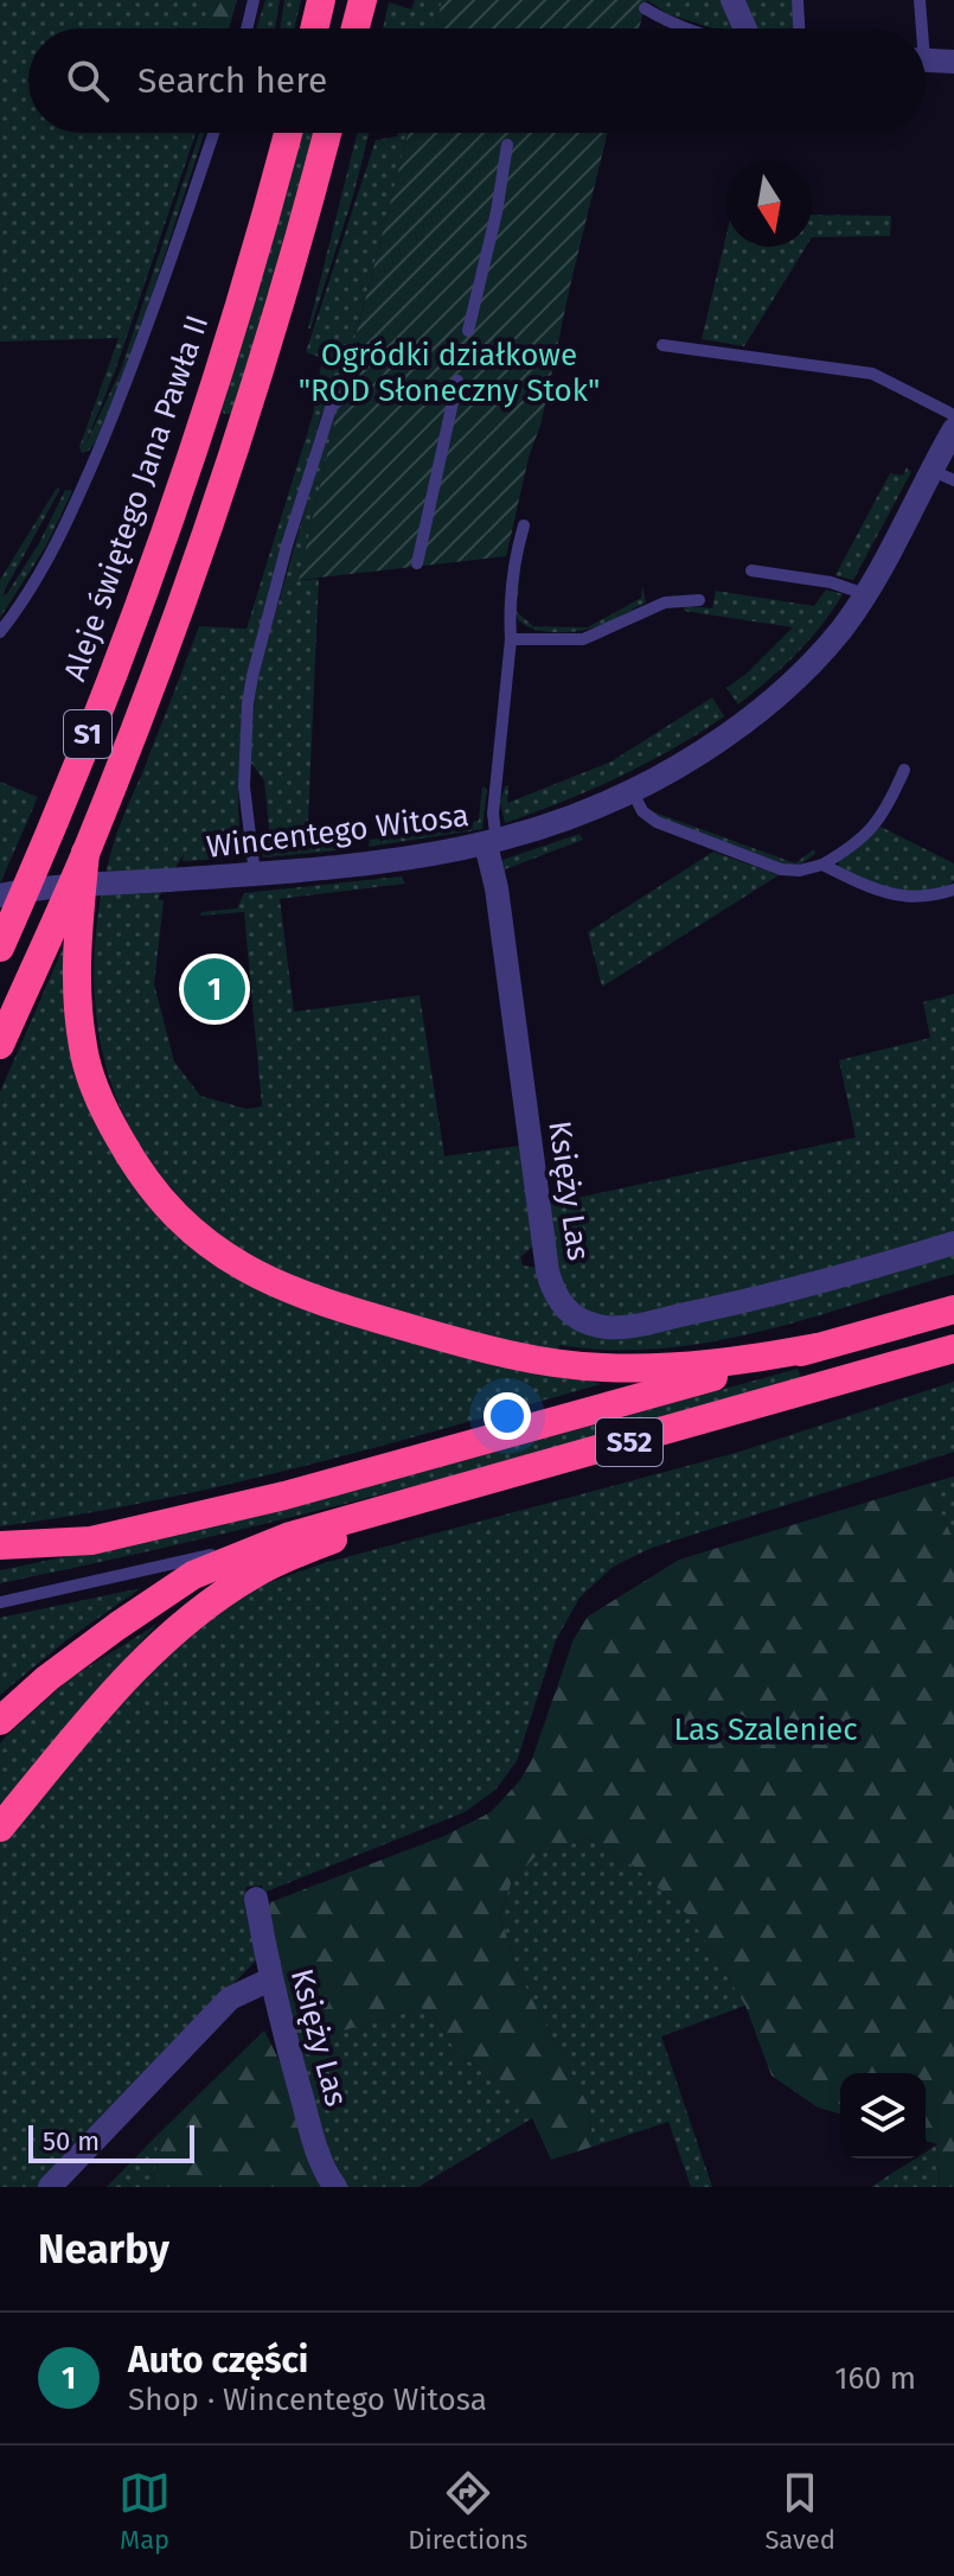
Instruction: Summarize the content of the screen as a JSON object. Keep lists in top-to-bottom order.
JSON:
{
  "streets": {
    "highway": ["Aleje świętego Jana Pawła II", "S1", "S52"],
    "street": ["Wincentego Witosa", "Księży Las"]
  },
  "crossings": [
    ["Wincentego Witosa", "Księży Las"]
  ],
  "parks": ["Ogródki działkowe \"ROD Słoneczny Stok\"", "Las Szaleniec"],
  "scale_bar": "50 m",
  "north": "bottom",
  "page": {
    "search": "Search here",
    "pins": "1",
    "scale": "50 m",
    "heading": "Nearby",
    "list": [
      {
        "mark": "1",
        "name": "Auto części",
        "note": "Shop · Wincentego Witosa",
        "value": "160 m"
      }
    ],
    "nav": ["Map", "Directions", "Saved"]
  }
}
